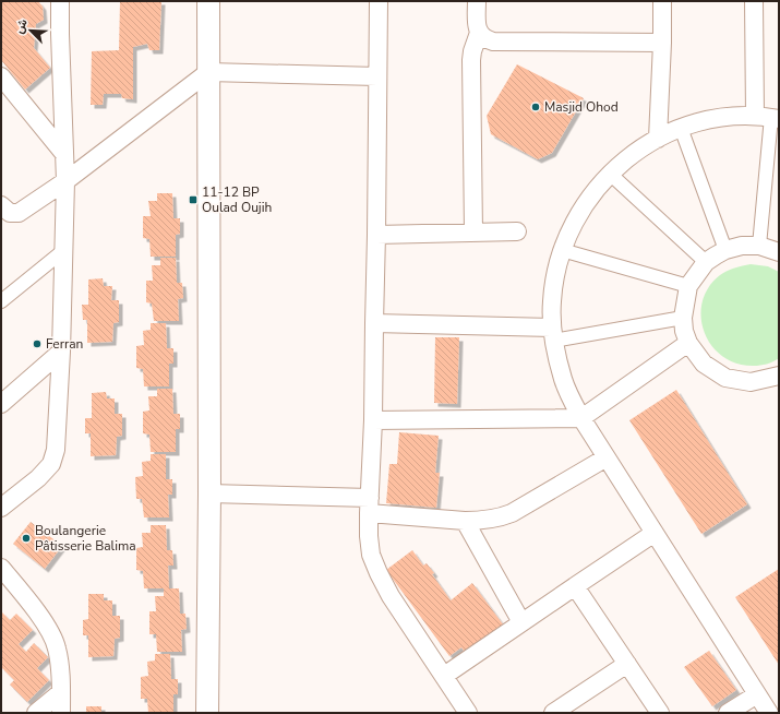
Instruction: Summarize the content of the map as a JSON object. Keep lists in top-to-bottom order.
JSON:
{
  "places": {
    "other": ["Masjid Ohod", "Ferran", "Boulangerie Pâtisserie Balima"],
    "transit": ["11-12 BP Oulad Oujih"]
  },
  "north": "top left"
}
